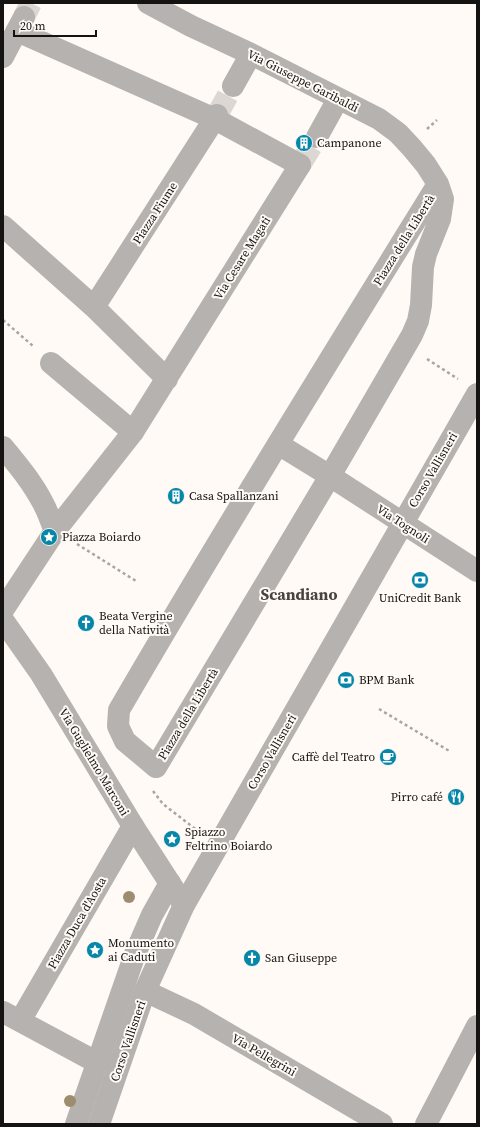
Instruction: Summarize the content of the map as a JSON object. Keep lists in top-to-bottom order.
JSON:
{
  "streets": {
    "street": [
      "Via Giuseppe Garibaldi",
      "Piazza Fiume",
      "Piazza della Libertà",
      "Via Cesare Magati",
      "Corso Vallisneri",
      "Via Tognoli",
      "Via Guglielmo Marconi",
      "Piazza Duca d'Aosta",
      "Via Pellegrini"
    ]
  },
  "crossings": [
    ["Via Giuseppe Garibaldi", "Piazza della Libertà"],
    ["Piazza Fiume", "Via Cesare Magati"],
    ["Piazza della Libertà", "Via Tognoli"],
    ["Corso Vallisneri", "Via Tognoli"],
    ["Corso Vallisneri", "Via Guglielmo Marconi"],
    ["Corso Vallisneri", "Via Pellegrini"],
    ["Via Guglielmo Marconi", "Piazza Duca d'Aosta"]
  ],
  "districts": ["Scandiano"],
  "places": {
    "building": ["Campanone", "Casa Spallanzani"],
    "place": ["Piazza Boiardo", "Spiazzo Feltrino Boiardo", "Monumento ai Caduti"],
    "bank": ["UniCredit Bank", "BPM Bank"],
    "church": ["Beata Vergine della Natività", "San Giuseppe"],
    "cafe": ["Caffè del Teatro"],
    "restaurant": ["Pirro café"]
  },
  "scale_bar": "20 m"
}
